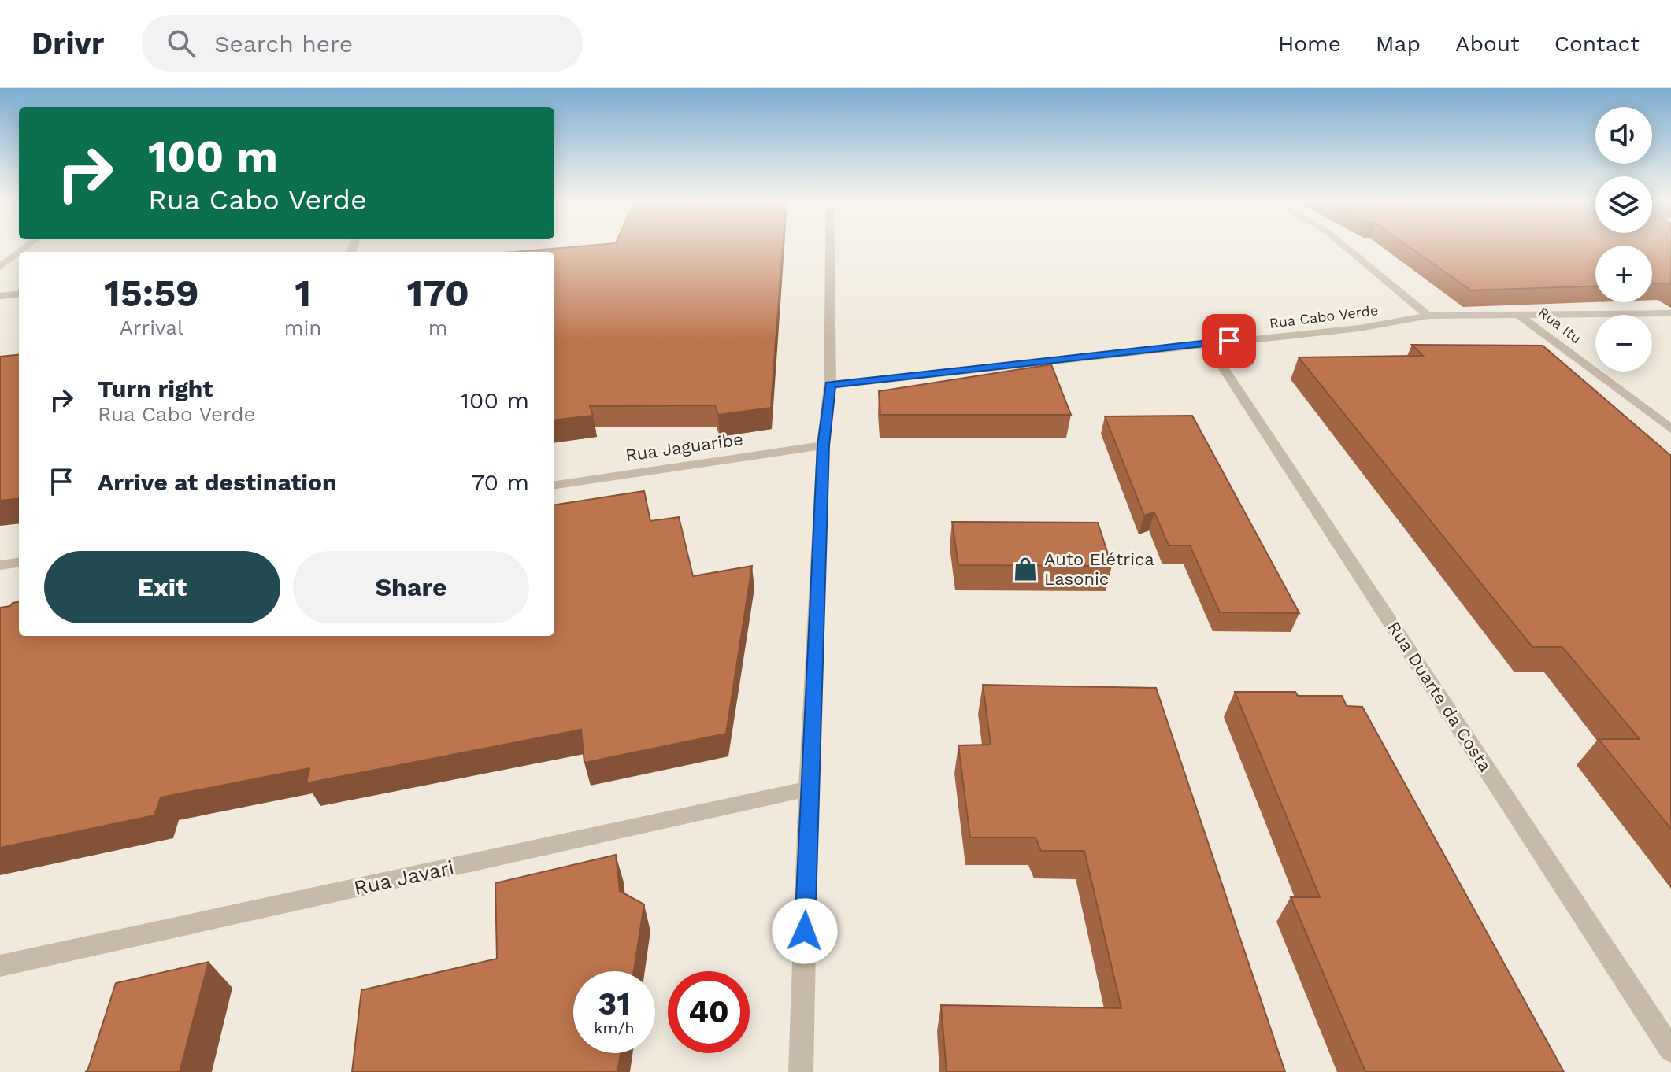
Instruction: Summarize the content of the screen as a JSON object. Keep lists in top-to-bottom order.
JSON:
{
  "streets": {
    "street": [
      "Rua Cabo Verde",
      "Rua Itu",
      "Rua Jaguaribe",
      "Rua Duarte da Costa",
      "Rua Javari"
    ]
  },
  "crossings": [
    ["Rua Cabo Verde", "Rua Itu"],
    ["Rua Cabo Verde", "Rua Duarte da Costa"]
  ],
  "places": {
    "shop": ["Auto Elétrica Lasonic"]
  },
  "page": {
    "header": "Drivr",
    "search": "Search here",
    "nav": [
      "Home",
      "Map",
      "About",
      "Contact"
    ],
    "map_buttons": ["+", "−"],
    "turn": ["100 m", "Rua Cabo Verde"],
    "eta": [
      "15:59",
      "Arrival",
      "1",
      "min",
      "170",
      "m"
    ],
    "list": [
      {
        "name": "Turn right",
        "note": "Rua Cabo Verde",
        "value": "100 m"
      },
      {
        "name": "Arrive at destination",
        "value": "70 m"
      }
    ],
    "buttons": ["Exit", "Share"],
    "speed": "31 km/h",
    "limit": "40"
  }
}
